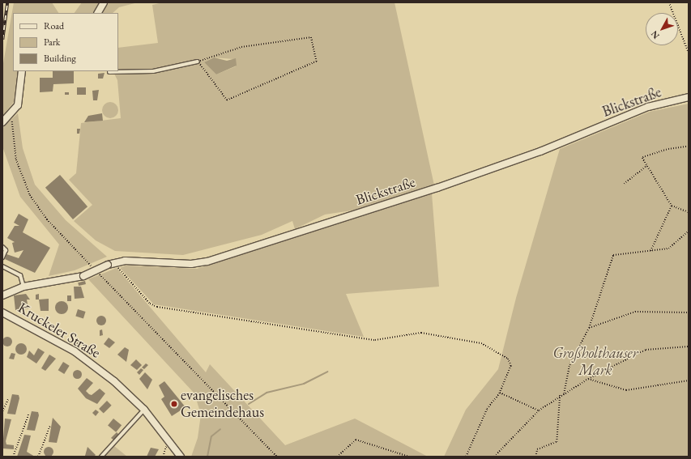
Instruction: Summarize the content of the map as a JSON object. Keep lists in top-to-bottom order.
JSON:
{
  "streets": {
    "street": ["Blickstraße", "Kruckeler Straße"]
  },
  "parks": ["Großholthauser Mark"],
  "places": ["evangelisches Gemeindehaus"],
  "legend": ["Road", "Park", "Building"],
  "north": "bottom left"
}
